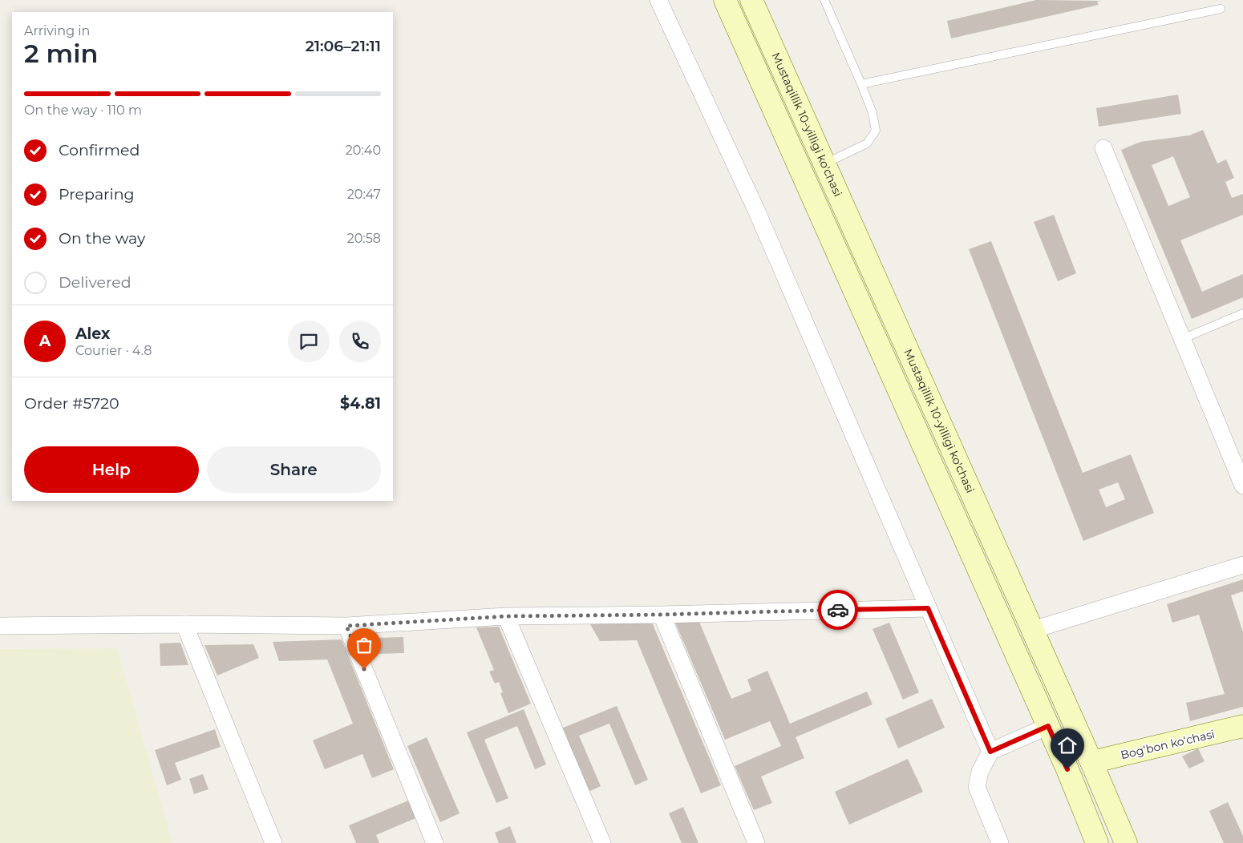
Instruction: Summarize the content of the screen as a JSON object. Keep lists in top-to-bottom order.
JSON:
{
  "streets": {
    "main road": ["Mustaqillik 10-yilligi ko'chasi", "Bogʻbon koʻchasi"]
  },
  "crossings": [
    ["Mustaqillik 10-yilligi ko'chasi", "Bogʻbon koʻchasi"]
  ],
  "page": {
    "heading": ["2 min", "Arriving in", "21:06–21:11"],
    "panel": [
      "Alex",
      "Courier · 4.8",
      "Order #5720",
      "$4.81"
    ],
    "bar": "On the way · 110 m",
    "list": [
      ["Confirmed", "20:40"],
      ["Preparing", "20:47"],
      ["On the way", "20:58"],
      "Delivered"
    ],
    "round": "A",
    "buttons": ["Help", "Share"]
  }
}
